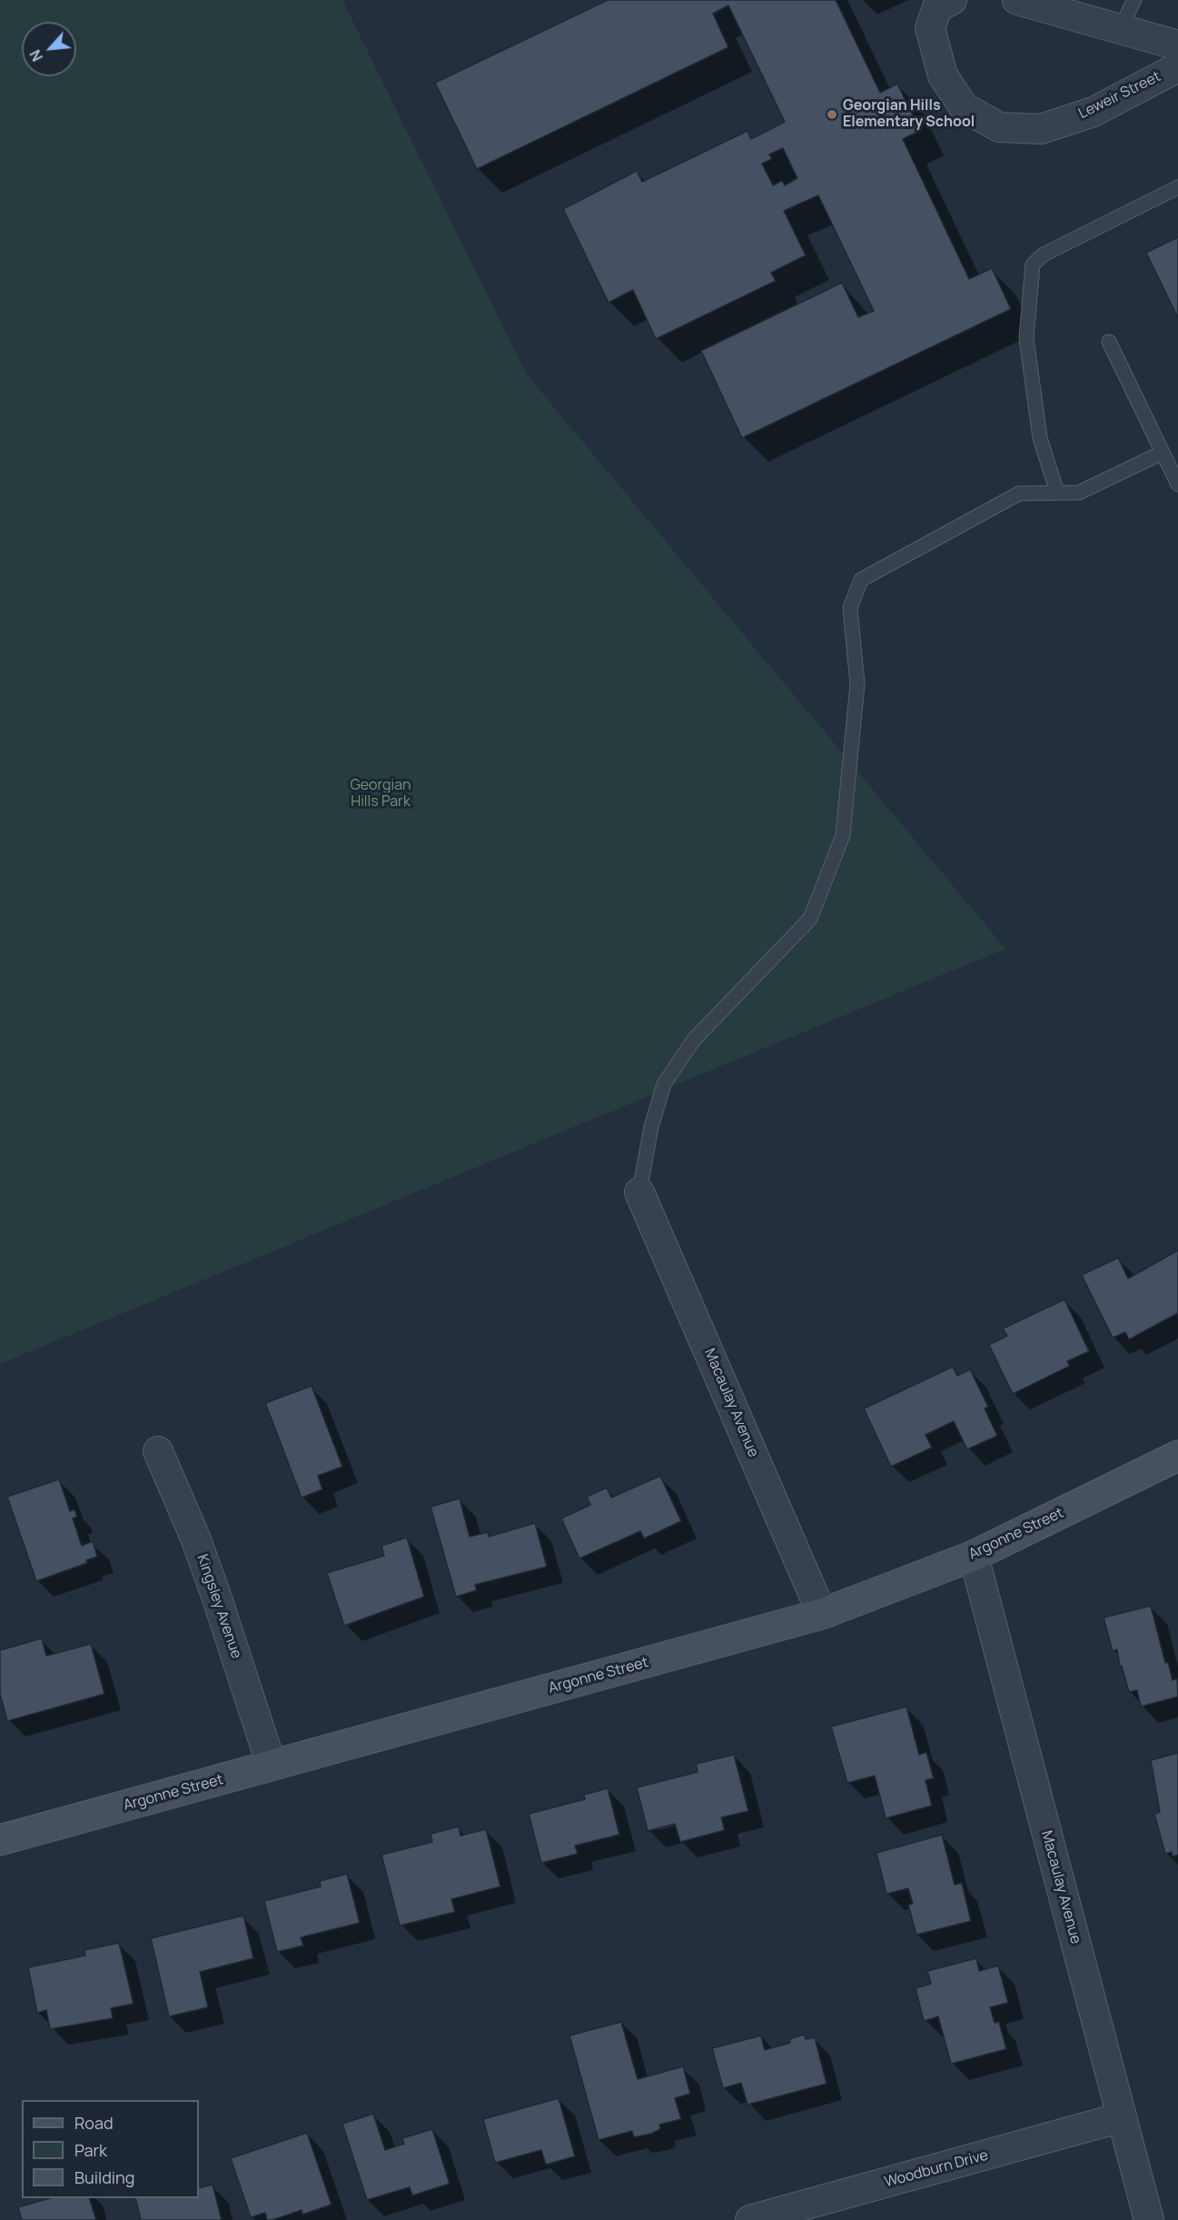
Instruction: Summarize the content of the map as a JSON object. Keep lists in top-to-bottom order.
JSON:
{
  "streets": {
    "street": [
      "Leweir Street",
      "Macaulay Avenue",
      "Argonne Street",
      "Kingsley Avenue",
      "Woodburn Drive"
    ]
  },
  "crossings": [
    ["Macaulay Avenue", "Argonne Street"],
    ["Macaulay Avenue", "Woodburn Drive"],
    ["Argonne Street", "Kingsley Avenue"]
  ],
  "parks": ["Georgian Hills Park"],
  "places": ["Georgian Hills Elementary School"],
  "legend": ["Road", "Park", "Building"],
  "north": "bottom left"
}
